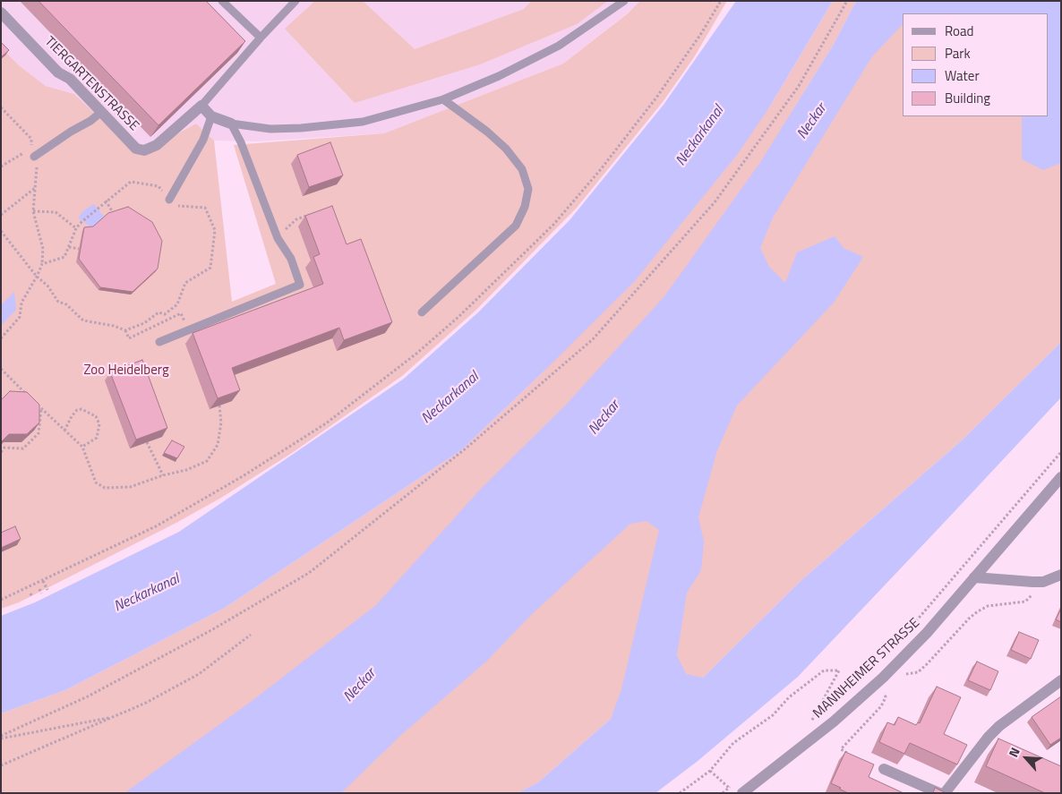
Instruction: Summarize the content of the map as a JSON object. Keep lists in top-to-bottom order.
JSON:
{
  "streets": {
    "street": ["TIERGARTENSTRASSE", "MANNHEIMER STRASSE"]
  },
  "water": ["Neckar", "Neckarkanal"],
  "parks": ["Zoo Heidelberg"],
  "legend": [
    "Road",
    "Park",
    "Water",
    "Building"
  ],
  "north": "top left"
}
